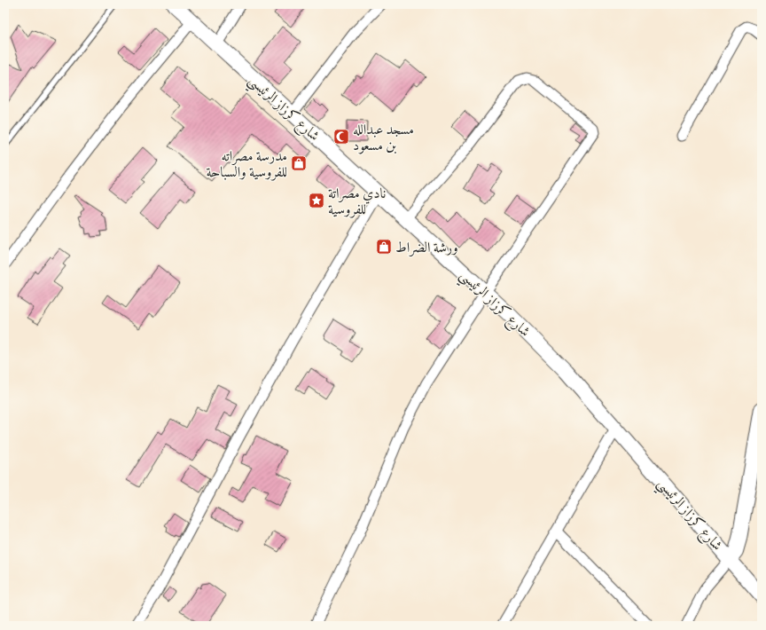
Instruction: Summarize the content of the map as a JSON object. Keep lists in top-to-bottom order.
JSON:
{
  "streets": {
    "street": ["شارع كرزاز الرئيسي"]
  },
  "places": {
    "mosque": ["مسجد عبدالله بن مسعود"],
    "shop": ["مدرسة مصراته للفروسية والسباحة", "ورشة الضراط"],
    "place": ["نادي مصراتة للفروسية"]
  }
}
